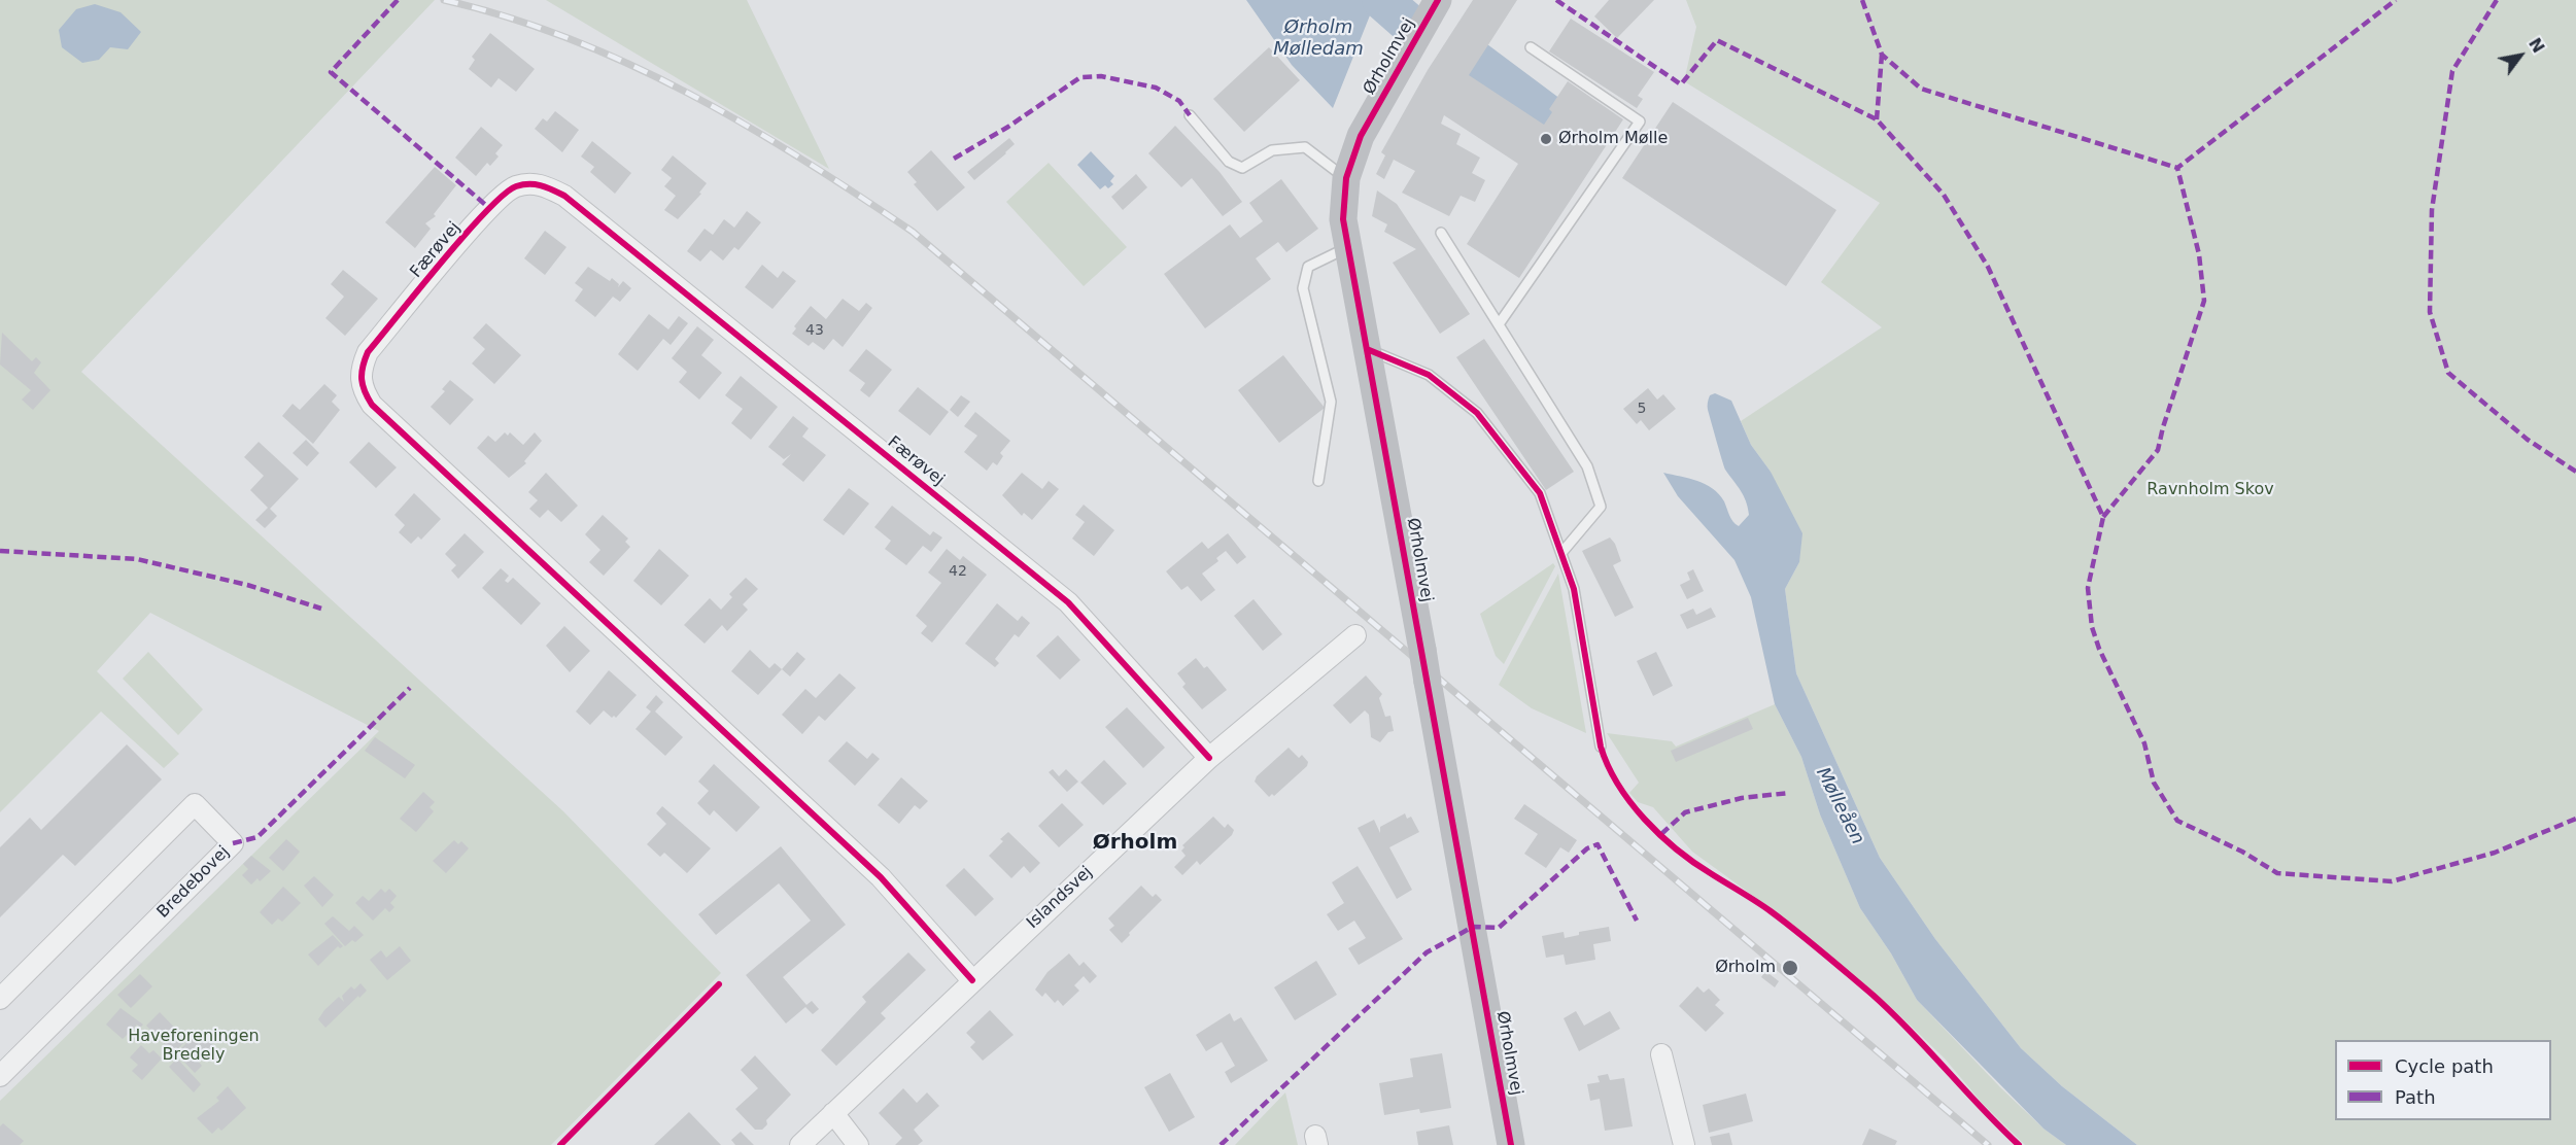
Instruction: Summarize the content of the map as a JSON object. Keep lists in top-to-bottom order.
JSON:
{
  "streets": {
    "street": [
      "Ørholmvej",
      "Færøvej",
      "Bredebovej",
      "Islandsvej"
    ]
  },
  "crossings": [
    ["Færøvej", "Islandsvej"]
  ],
  "districts": ["Ørholm"],
  "water": ["Ørholm Mølledam", "Mølleåen"],
  "parks": ["Ravnholm Skov", "Haveforeningen Bredely"],
  "places": ["Ørholm Mølle", "Ørholm"],
  "house_numbers": ["43", "5", "42"],
  "legend": ["Cycle path", "Path"],
  "north": "top right"
}
